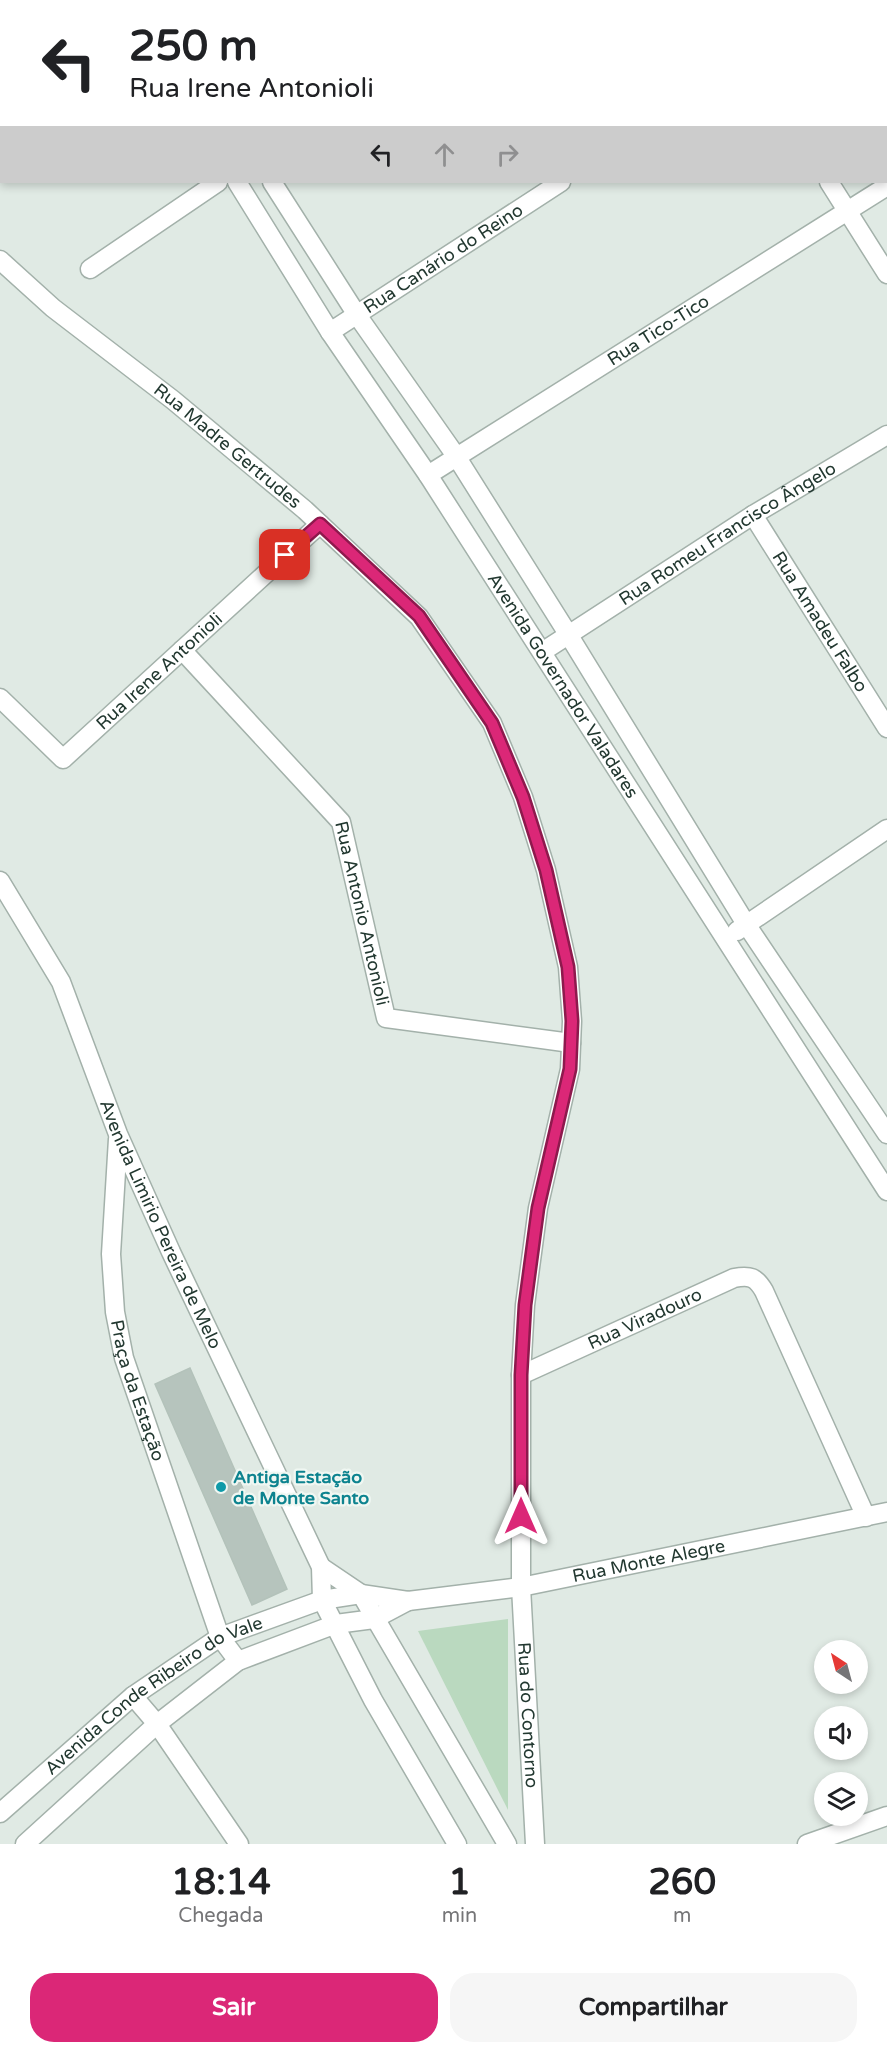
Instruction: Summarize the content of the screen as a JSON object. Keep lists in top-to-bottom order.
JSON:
{
  "streets": {
    "street": [
      "Rua Canário do Reino",
      "Rua Tico-Tico",
      "Rua Madre Gertrudes",
      "Rua Romeu Francisco Ângelo",
      "Rua Amadeu Falbo",
      "Rua Irene Antonioli",
      "Avenida Governador Valadares",
      "Rua Antonio Antonioli",
      "Avenida Limirio Pereira de Melo",
      "Rua Viradouro",
      "Praça da Estação",
      "Rua Monte Alegre",
      "Avenida Conde Ribeiro do Vale",
      "Rua do Contorno"
    ]
  },
  "crossings": [
    ["Rua Canário do Reino", "Avenida Governador Valadares"],
    ["Rua Tico-Tico", "Avenida Governador Valadares"],
    ["Rua Madre Gertrudes", "Rua Irene Antonioli"],
    ["Rua Madre Gertrudes", "Rua Antonio Antonioli"],
    ["Rua Madre Gertrudes", "Rua Viradouro"],
    ["Rua Madre Gertrudes", "Rua Monte Alegre"],
    ["Rua Madre Gertrudes", "Rua do Contorno"],
    ["Rua Romeu Francisco Ângelo", "Rua Amadeu Falbo"],
    ["Rua Romeu Francisco Ângelo", "Avenida Governador Valadares"],
    ["Rua Irene Antonioli", "Rua Antonio Antonioli"],
    ["Avenida Limirio Pereira de Melo", "Praça da Estação"],
    ["Avenida Limirio Pereira de Melo", "Rua Monte Alegre"],
    ["Avenida Limirio Pereira de Melo", "Avenida Conde Ribeiro do Vale"],
    ["Rua Viradouro", "Rua Monte Alegre"],
    ["Praça da Estação", "Avenida Conde Ribeiro do Vale"],
    ["Rua Monte Alegre", "Avenida Conde Ribeiro do Vale"],
    ["Rua Monte Alegre", "Rua do Contorno"]
  ],
  "places": ["Antiga Estação de Monte Santo"],
  "north": "top left",
  "page": {
    "turn": ["250 m", "Rua Irene Antonioli"],
    "eta": [
      "18:14",
      "Chegada",
      "1",
      "min",
      "260",
      "m"
    ],
    "buttons": ["Sair", "Compartilhar"]
  }
}
